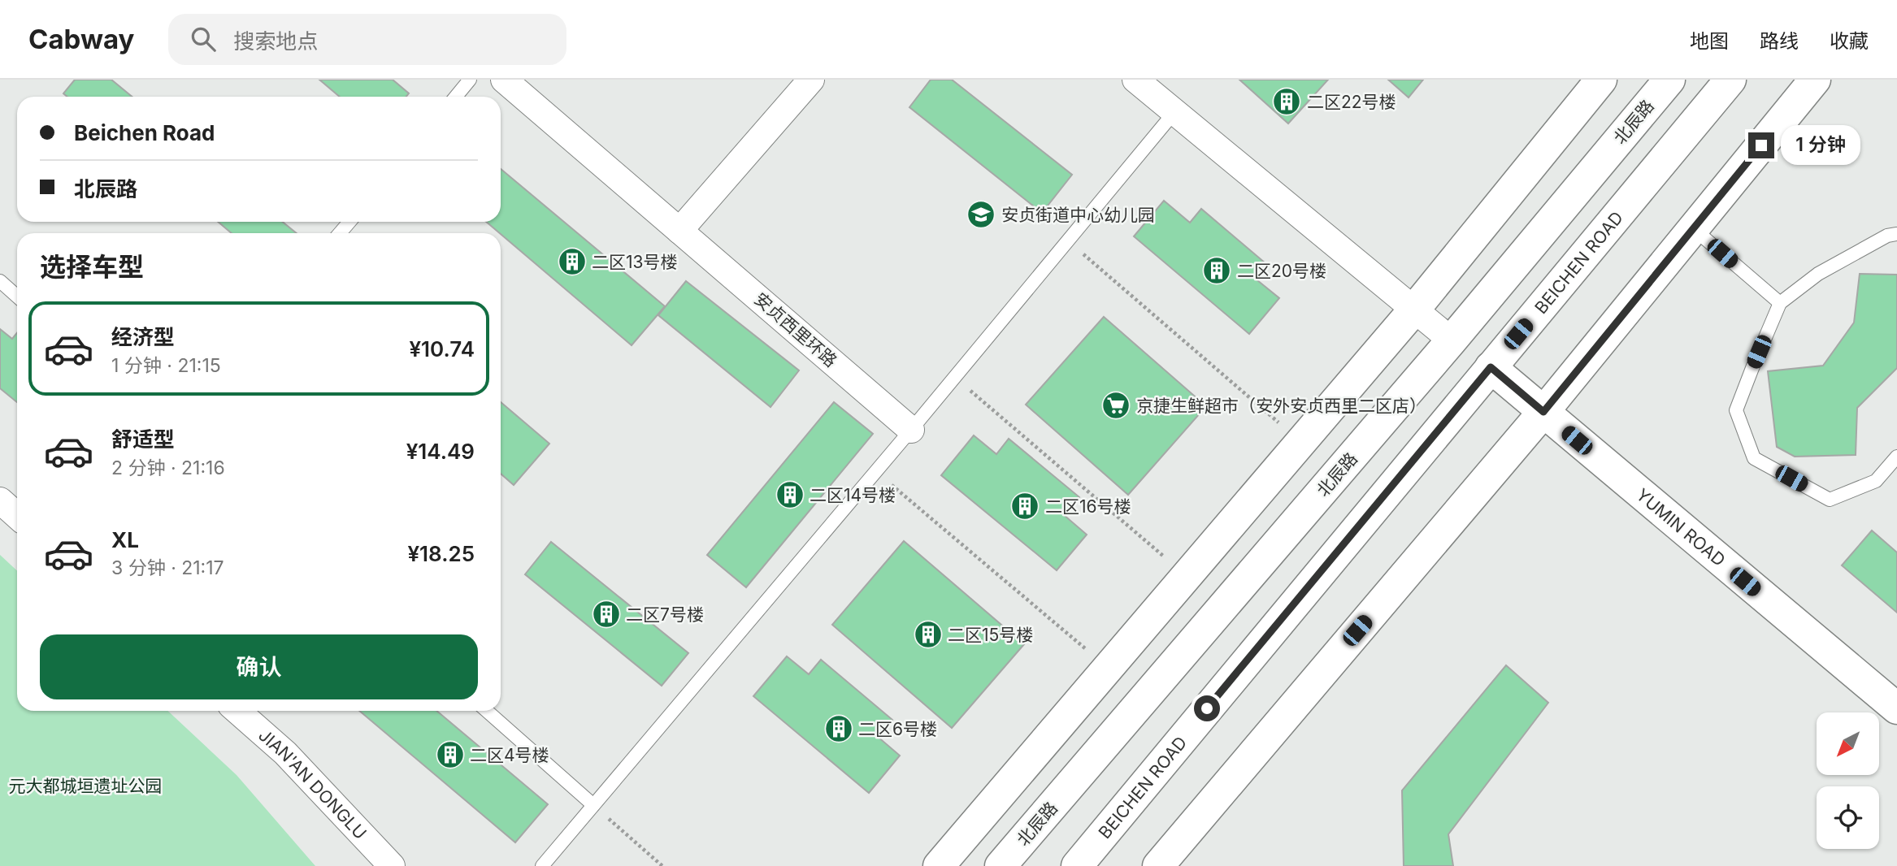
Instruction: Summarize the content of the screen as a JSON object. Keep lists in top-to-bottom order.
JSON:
{
  "streets": {
    "street": [
      "北辰路",
      "BEICHEN ROAD",
      "安贞西里环路",
      "YUMIN ROAD",
      "JIAN'AN DONGLU"
    ]
  },
  "crossings": [
    ["BEICHEN ROAD", "YUMIN ROAD"]
  ],
  "parks": ["元大都城垣遗址公园"],
  "places": {
    "building": [
      "二区22号楼",
      "二区13号楼",
      "二区20号楼",
      "二区14号楼",
      "二区16号楼",
      "二区7号楼",
      "二区15号楼",
      "二区6号楼",
      "二区4号楼"
    ],
    "school or university": ["安贞街道中心幼儿园"],
    "supermarket": ["京捷生鲜超市（安外安贞西里二区店）"]
  },
  "north": "bottom left",
  "page": {
    "header": "Cabway",
    "search": "搜索地点",
    "nav": ["地图", "路线", "收藏"],
    "banner": ["Beichen Road", "北辰路"],
    "bubble": "1 分钟",
    "heading": "选择车型",
    "list": [
      {
        "name": "经济型",
        "note": "1 分钟 · 21:15",
        "value": "¥10.74"
      },
      {
        "name": "舒适型",
        "note": "2 分钟 · 21:16",
        "value": "¥14.49"
      },
      {
        "name": "XL",
        "note": "3 分钟 · 21:17",
        "value": "¥18.25"
      }
    ],
    "buttons": "确认"
  }
}
